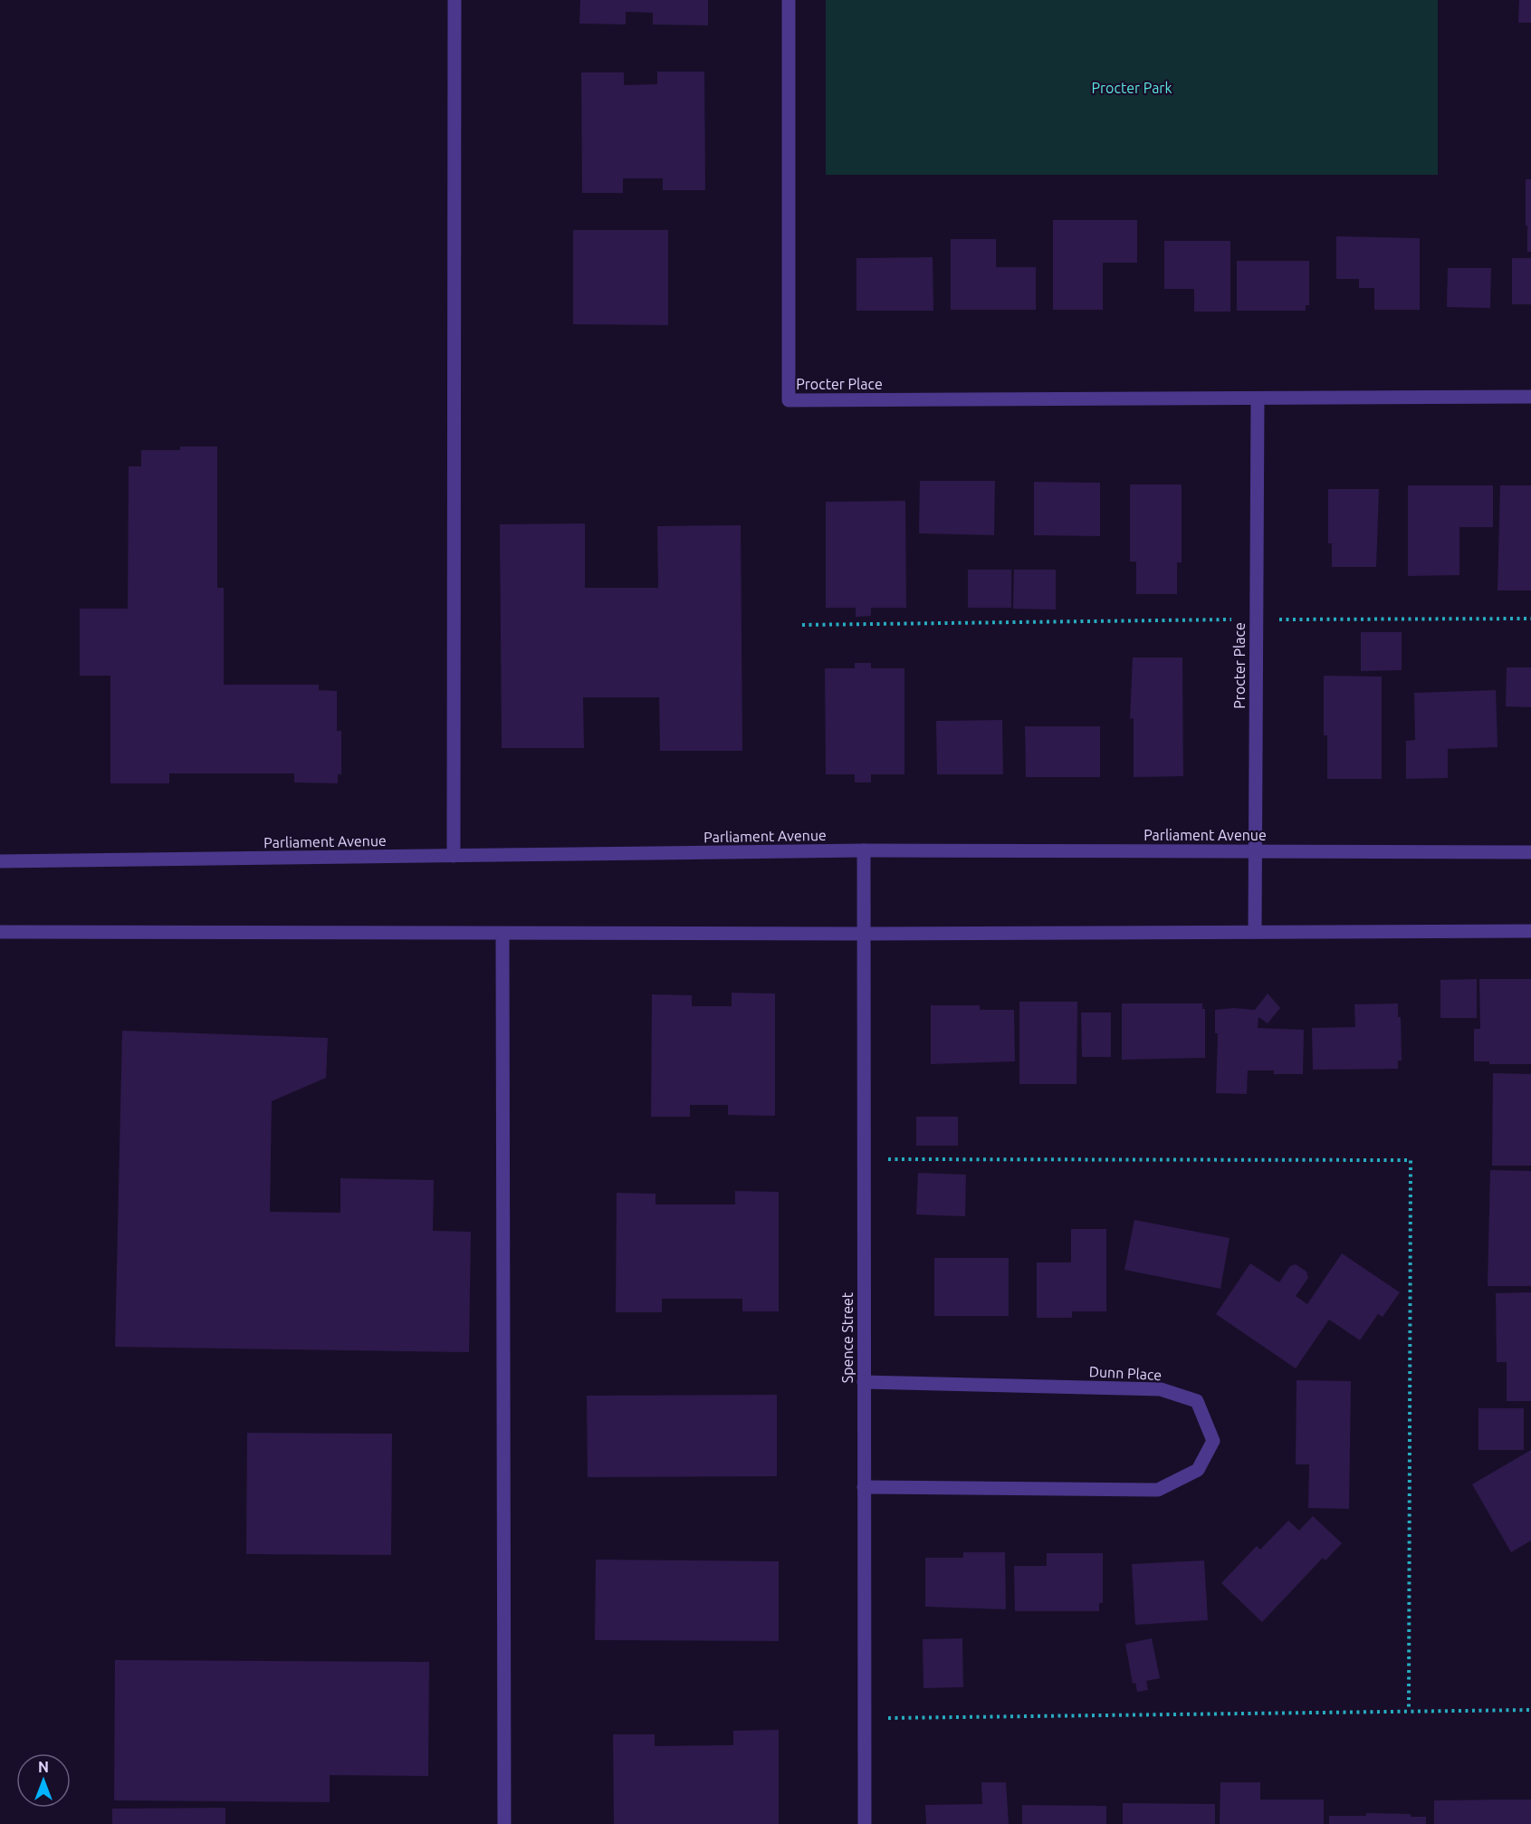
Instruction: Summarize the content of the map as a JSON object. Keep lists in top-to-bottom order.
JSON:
{
  "streets": {
    "street": [
      "Procter Place",
      "Parliament Avenue",
      "Spence Street",
      "Dunn Place"
    ]
  },
  "crossings": [
    ["Procter Place", "Parliament Avenue"],
    ["Parliament Avenue", "Spence Street"],
    ["Spence Street", "Dunn Place"]
  ],
  "parks": ["Procter Park"],
  "north": "top"
}
